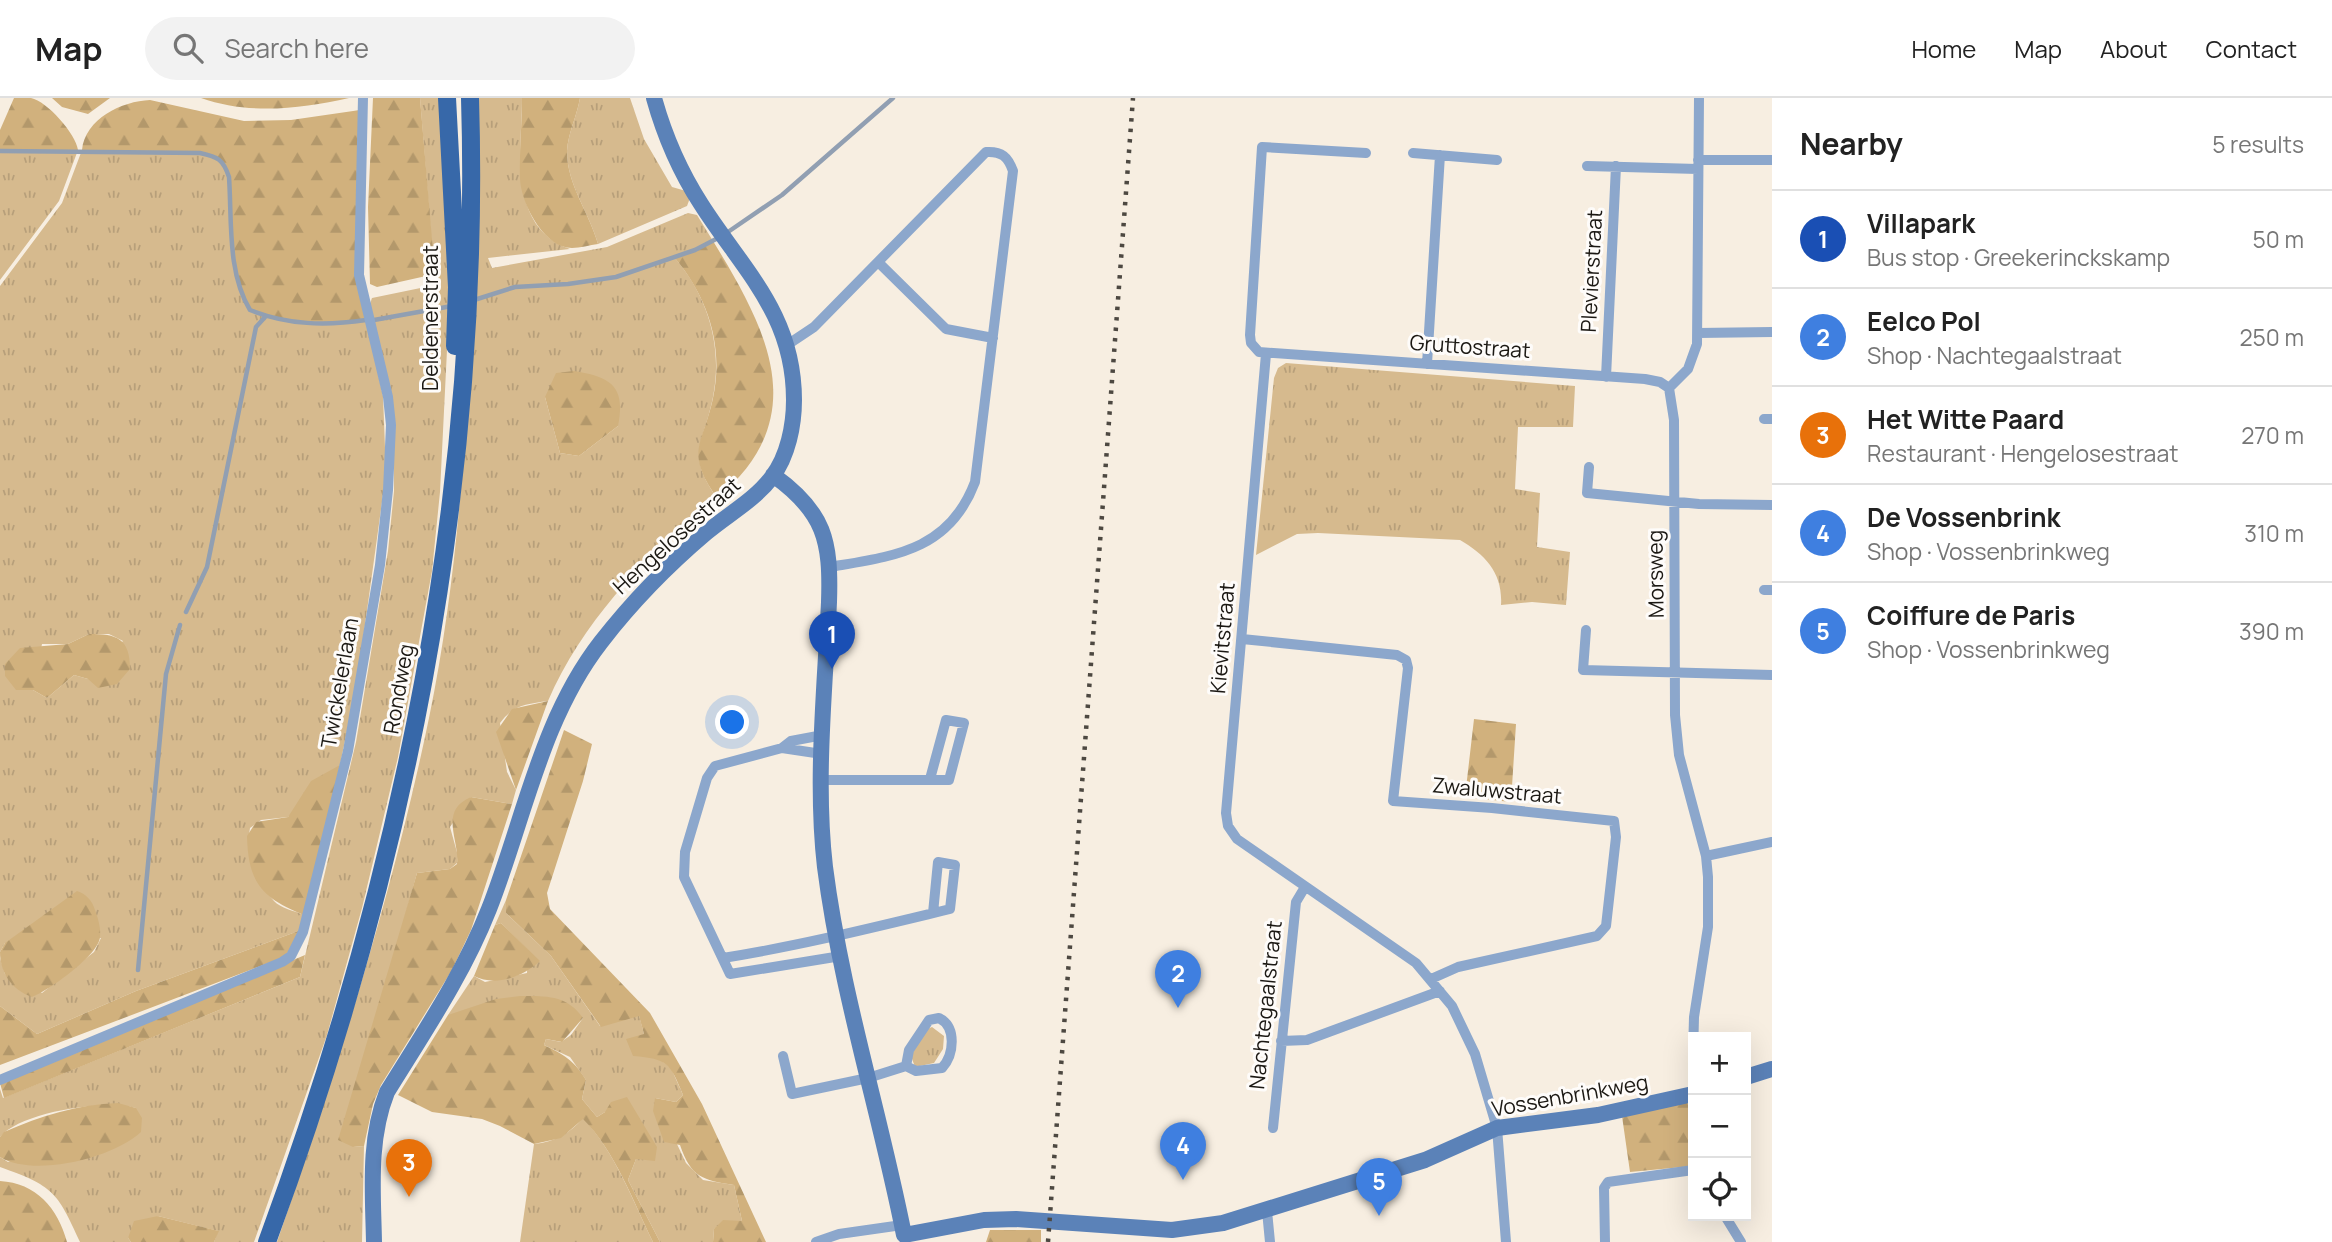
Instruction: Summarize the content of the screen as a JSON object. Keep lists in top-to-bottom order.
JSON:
{
  "streets": {
    "main road": ["Deldenerstraat", "Rondweg"],
    "street": [
      "Plevierstraat",
      "Gruttostraat",
      "Hengelosestraat",
      "Morsweg",
      "Kievitstraat",
      "Twickelerlaan",
      "Zwaluwstraat",
      "Nachtegaalstraat",
      "Vossenbrinkweg"
    ]
  },
  "crossings": [
    ["Plevierstraat", "Gruttostraat"],
    ["Deldenerstraat", "Rondweg"],
    ["Gruttostraat", "Morsweg"],
    ["Gruttostraat", "Kievitstraat"],
    ["Kievitstraat", "Zwaluwstraat"],
    ["Kievitstraat", "Nachtegaalstraat"],
    ["Kievitstraat", "Vossenbrinkweg"]
  ],
  "page": {
    "header": "Map",
    "search": "Search here",
    "nav": [
      "Home",
      "Map",
      "About",
      "Contact"
    ],
    "heading": ["Nearby", "5 results"],
    "list": [
      {
        "mark": "1",
        "name": "Villapark",
        "note": "Bus stop · Greekerinckskamp",
        "value": "50 m"
      },
      {
        "mark": "2",
        "name": "Eelco Pol",
        "note": "Shop · Nachtegaalstraat",
        "value": "250 m"
      },
      {
        "mark": "3",
        "name": "Het Witte Paard",
        "note": "Restaurant · Hengelosestraat",
        "value": "270 m"
      },
      {
        "mark": "4",
        "name": "De Vossenbrink",
        "note": "Shop · Vossenbrinkweg",
        "value": "310 m"
      },
      {
        "mark": "5",
        "name": "Coiffure de Paris",
        "note": "Shop · Vossenbrinkweg",
        "value": "390 m"
      }
    ],
    "pins": [
      "1",
      "2",
      "4",
      "3",
      "5"
    ],
    "map_buttons": ["+", "−"]
  }
}
